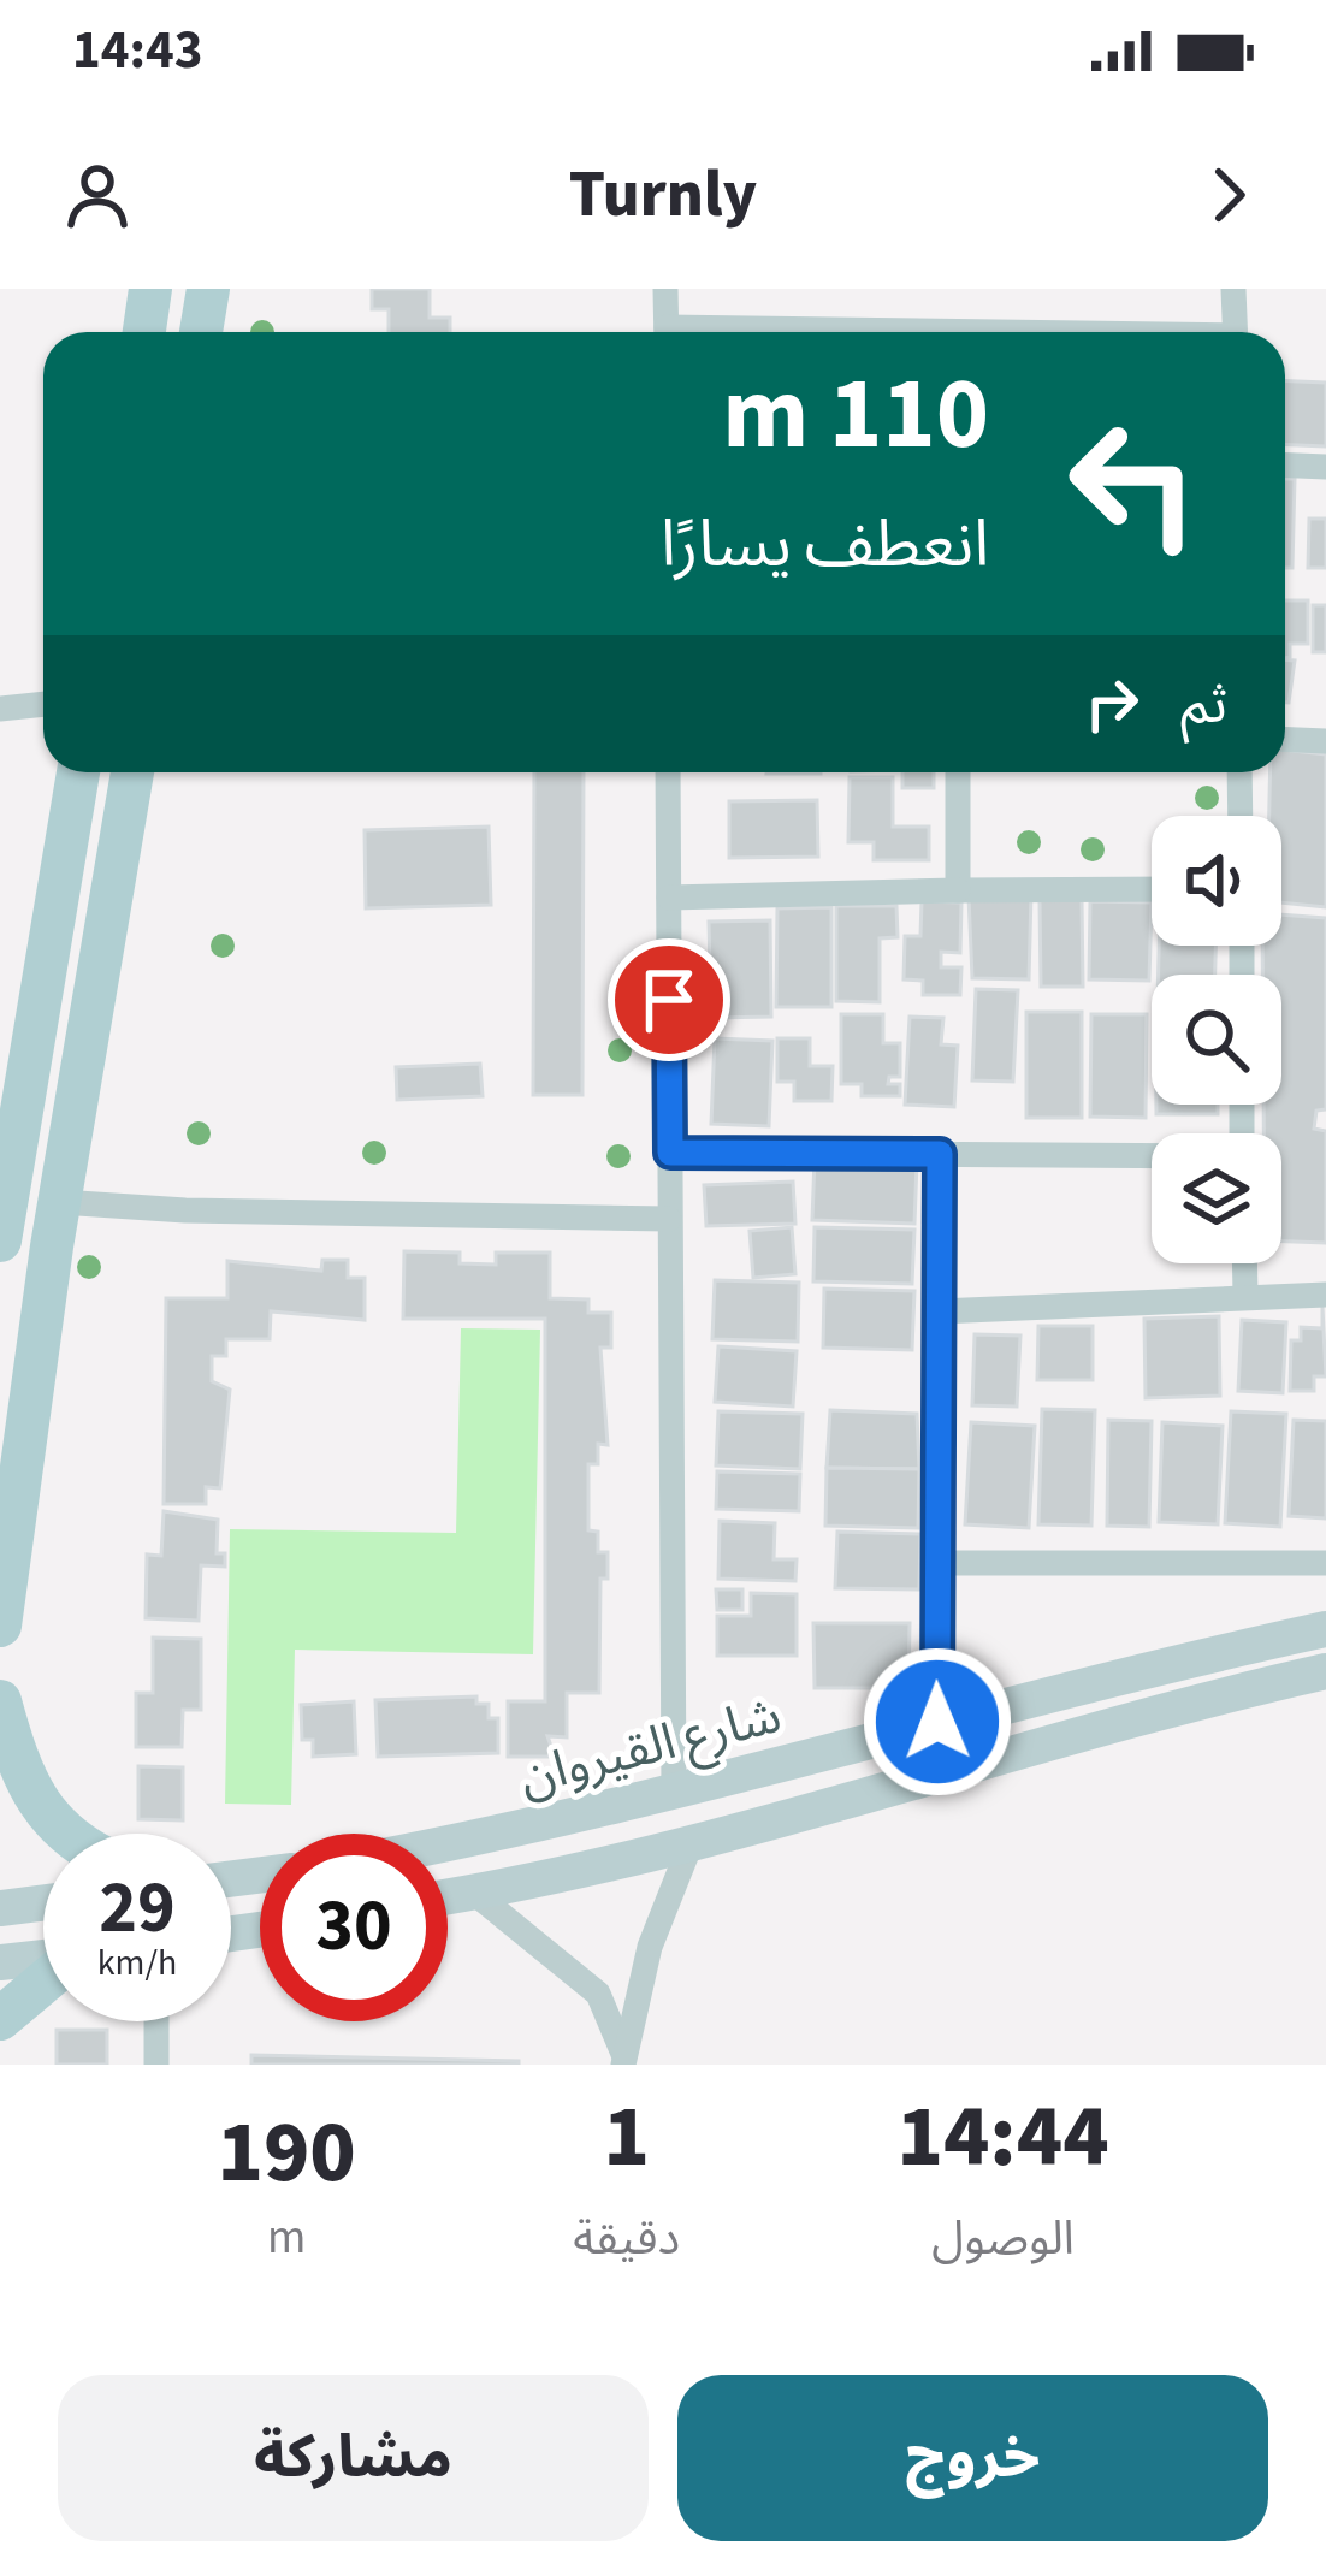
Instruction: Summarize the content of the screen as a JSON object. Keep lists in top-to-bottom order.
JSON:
{
  "streets": {
    "main road": ["شارع القيروان"]
  },
  "page": {
    "status": "14:43",
    "header": "Turnly",
    "turn": ["110 m", "انعطف يسارًا"],
    "then": "ثم",
    "speed": "29 km/h",
    "limit": "30",
    "eta": [
      "14:44",
      "الوصول",
      "1",
      "دقيقة",
      "190",
      "m"
    ],
    "buttons": ["خروج", "مشاركة"]
  }
}
